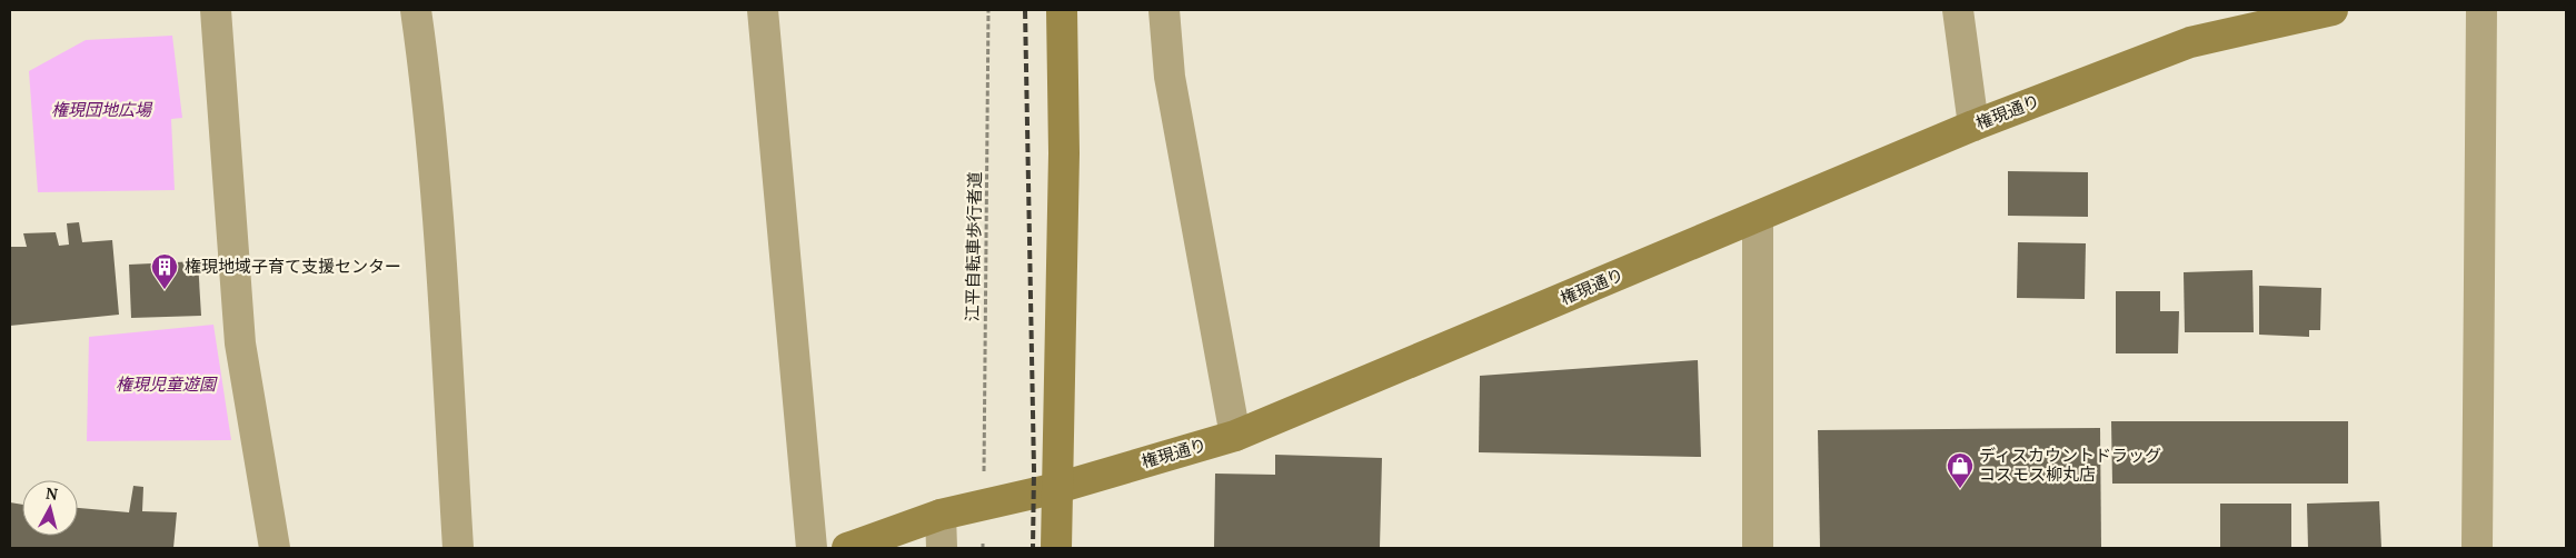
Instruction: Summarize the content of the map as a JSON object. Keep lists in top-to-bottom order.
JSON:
{
  "streets": {
    "street": ["権現通り"],
    "path": ["江平自転車歩行者道"]
  },
  "parks": ["権現団地広場", "権現児童遊園"],
  "places": {
    "building": ["権現地域子育て支援センター"],
    "shop": ["ディスカウントドラッグ コスモス柳丸店"]
  },
  "north": "top"
}
